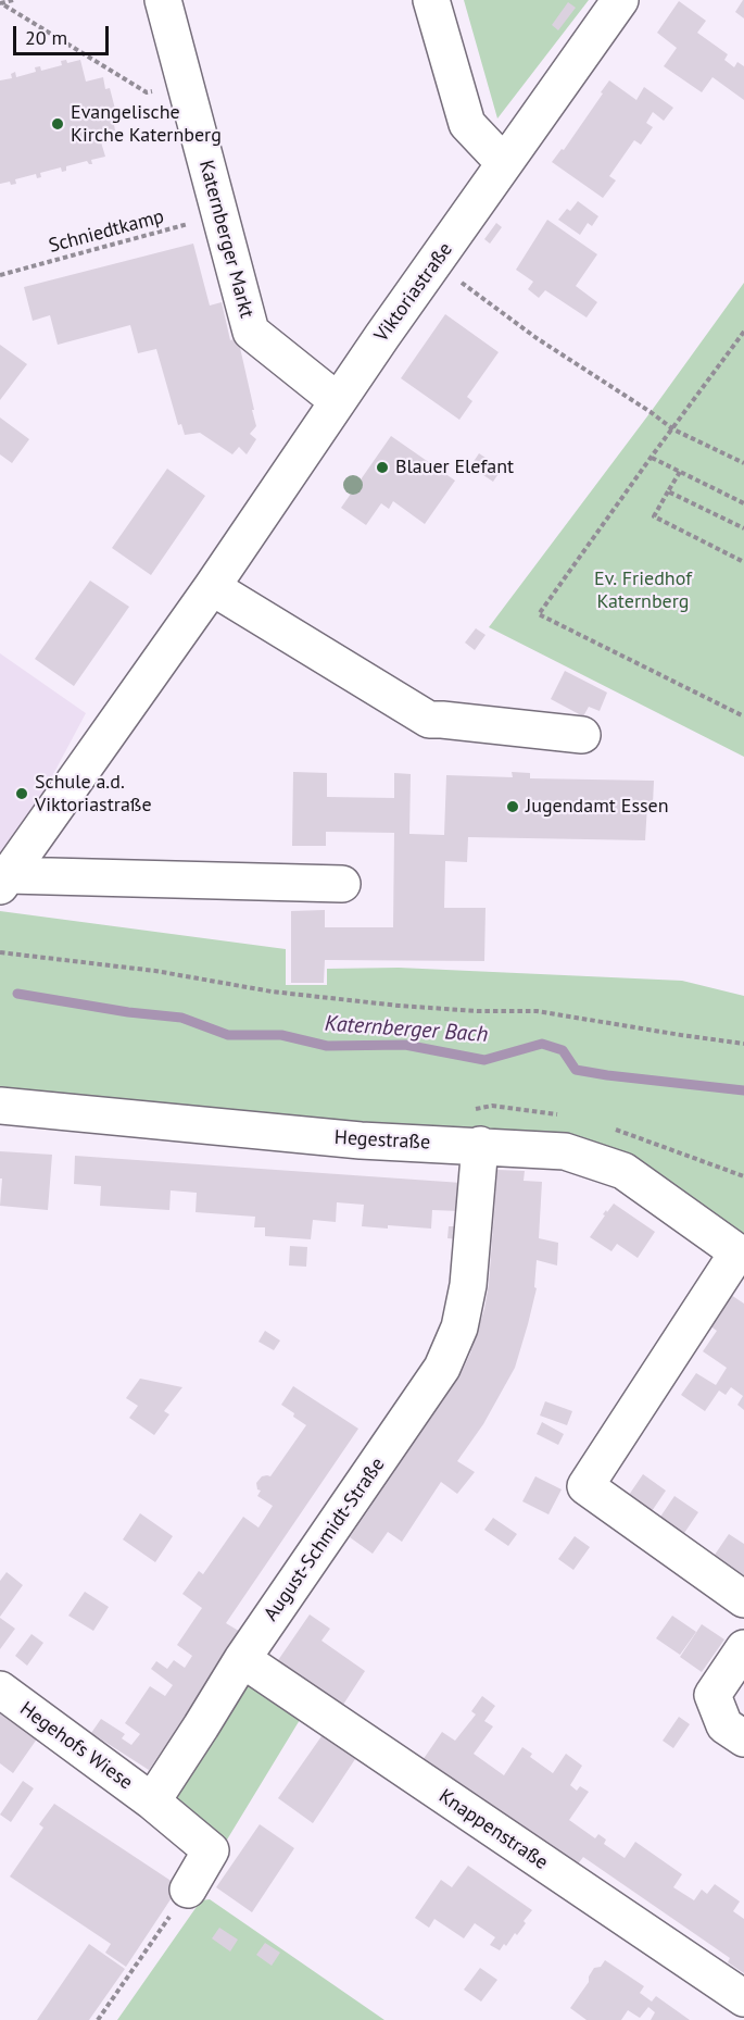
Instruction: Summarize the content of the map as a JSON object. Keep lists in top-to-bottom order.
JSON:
{
  "streets": {
    "street": [
      "Katernberger Markt",
      "Viktoriastraße",
      "Hegestraße",
      "August-Schmidt-Straße",
      "Hegehofs Wiese",
      "Knappenstraße"
    ],
    "path": ["Schniedtkamp"]
  },
  "crossings": [
    ["Schniedtkamp", "Katernberger Markt"],
    ["Katernberger Markt", "Viktoriastraße"],
    ["Hegestraße", "August-Schmidt-Straße"],
    ["August-Schmidt-Straße", "Hegehofs Wiese"],
    ["August-Schmidt-Straße", "Knappenstraße"]
  ],
  "water": ["Katernberger Bach"],
  "parks": ["Ev. Friedhof Katernberg"],
  "places": [
    "Evangelische Kirche Katernberg",
    "Blauer Elefant",
    "Schule a.d. Viktoriastraße",
    "Jugendamt Essen"
  ],
  "scale_bar": "20 m"
}
